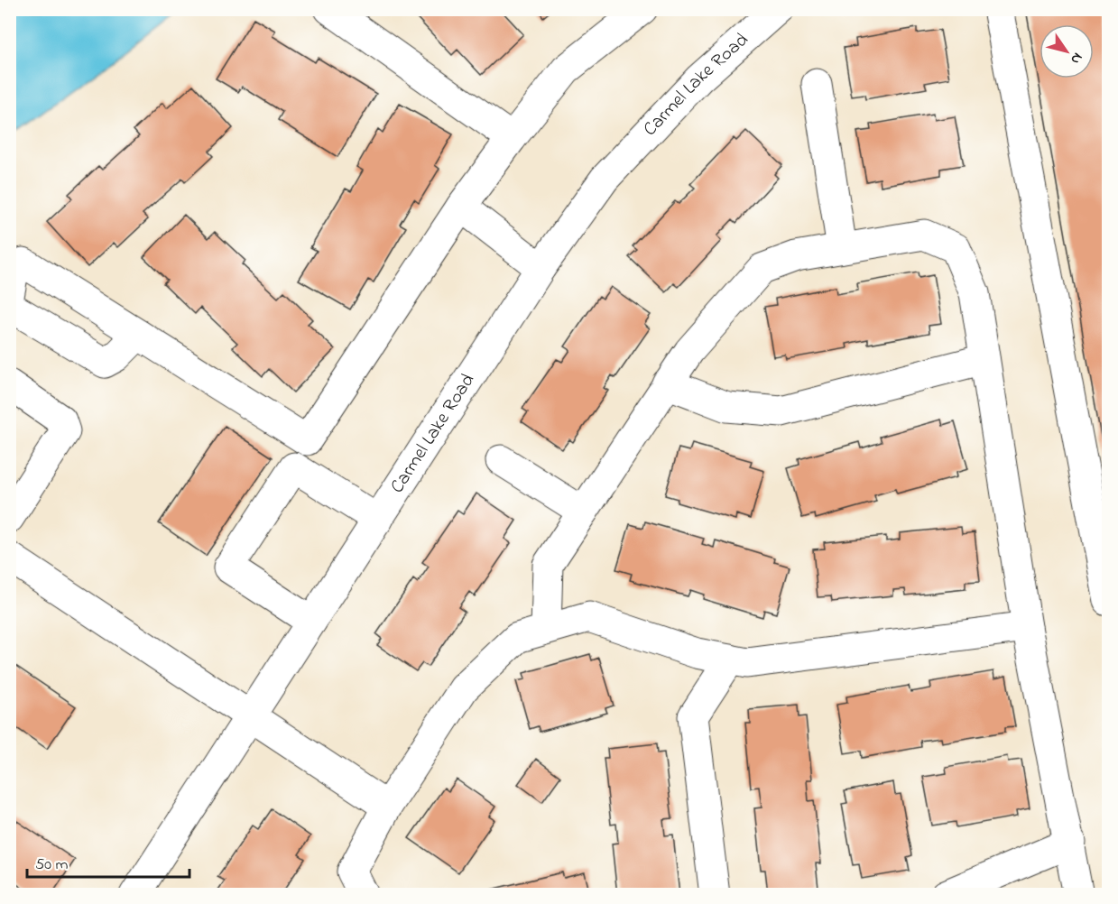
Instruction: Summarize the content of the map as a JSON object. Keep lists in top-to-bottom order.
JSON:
{
  "streets": {
    "street": ["Carmel Lake Road"]
  },
  "scale_bar": "50 m",
  "north": "bottom right"
}
